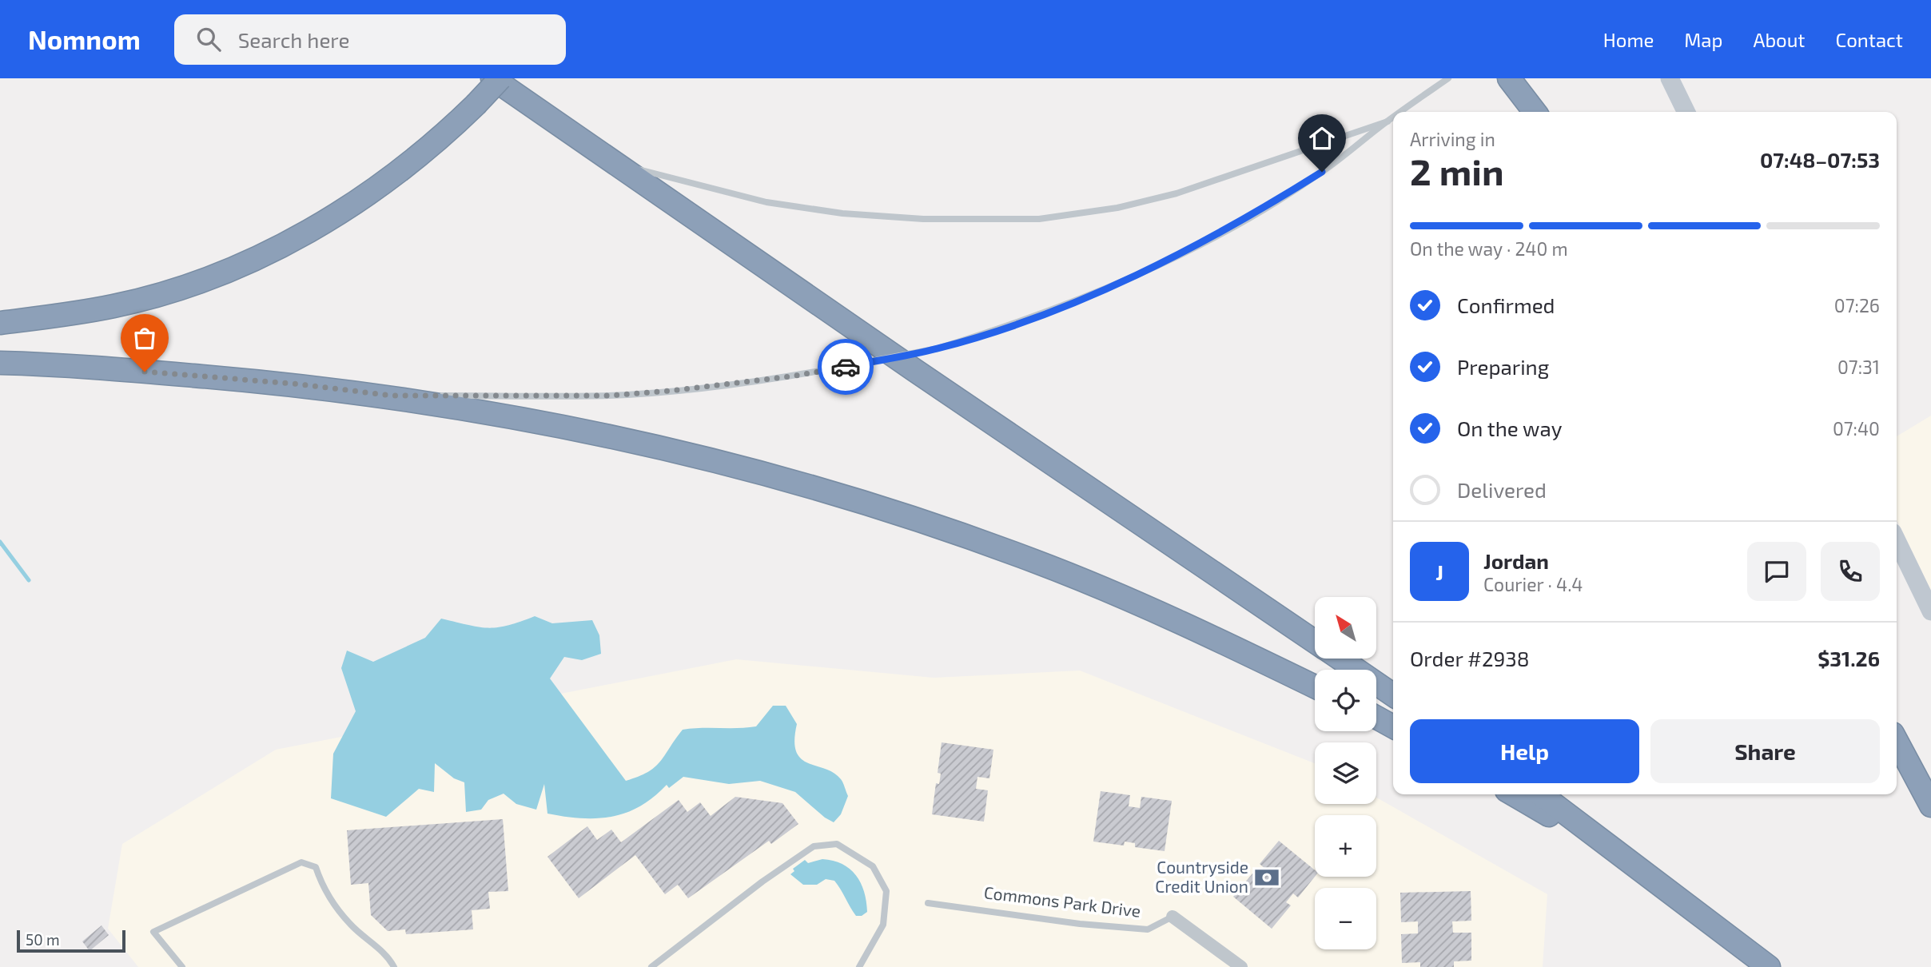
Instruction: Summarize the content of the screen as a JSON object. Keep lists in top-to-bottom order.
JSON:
{
  "streets": {
    "street": ["Commons Park Drive"]
  },
  "places": {
    "bank": ["Countryside Credit Union"]
  },
  "scale_bar": "50 m",
  "north": "top left",
  "page": {
    "header": "Nomnom",
    "search": "Search here",
    "nav": [
      "Home",
      "Map",
      "About",
      "Contact"
    ],
    "heading": ["2 min", "Arriving in", "07:48–07:53"],
    "panel": [
      "Jordan",
      "Courier · 4.4",
      "Order #2938",
      "$31.26"
    ],
    "bar": "On the way · 240 m",
    "list": [
      ["Confirmed", "07:26"],
      ["Preparing", "07:31"],
      ["On the way", "07:40"],
      "Delivered"
    ],
    "round": "J",
    "map_buttons": ["+", "−"],
    "buttons": ["Help", "Share"],
    "scale": "50 m"
  }
}
